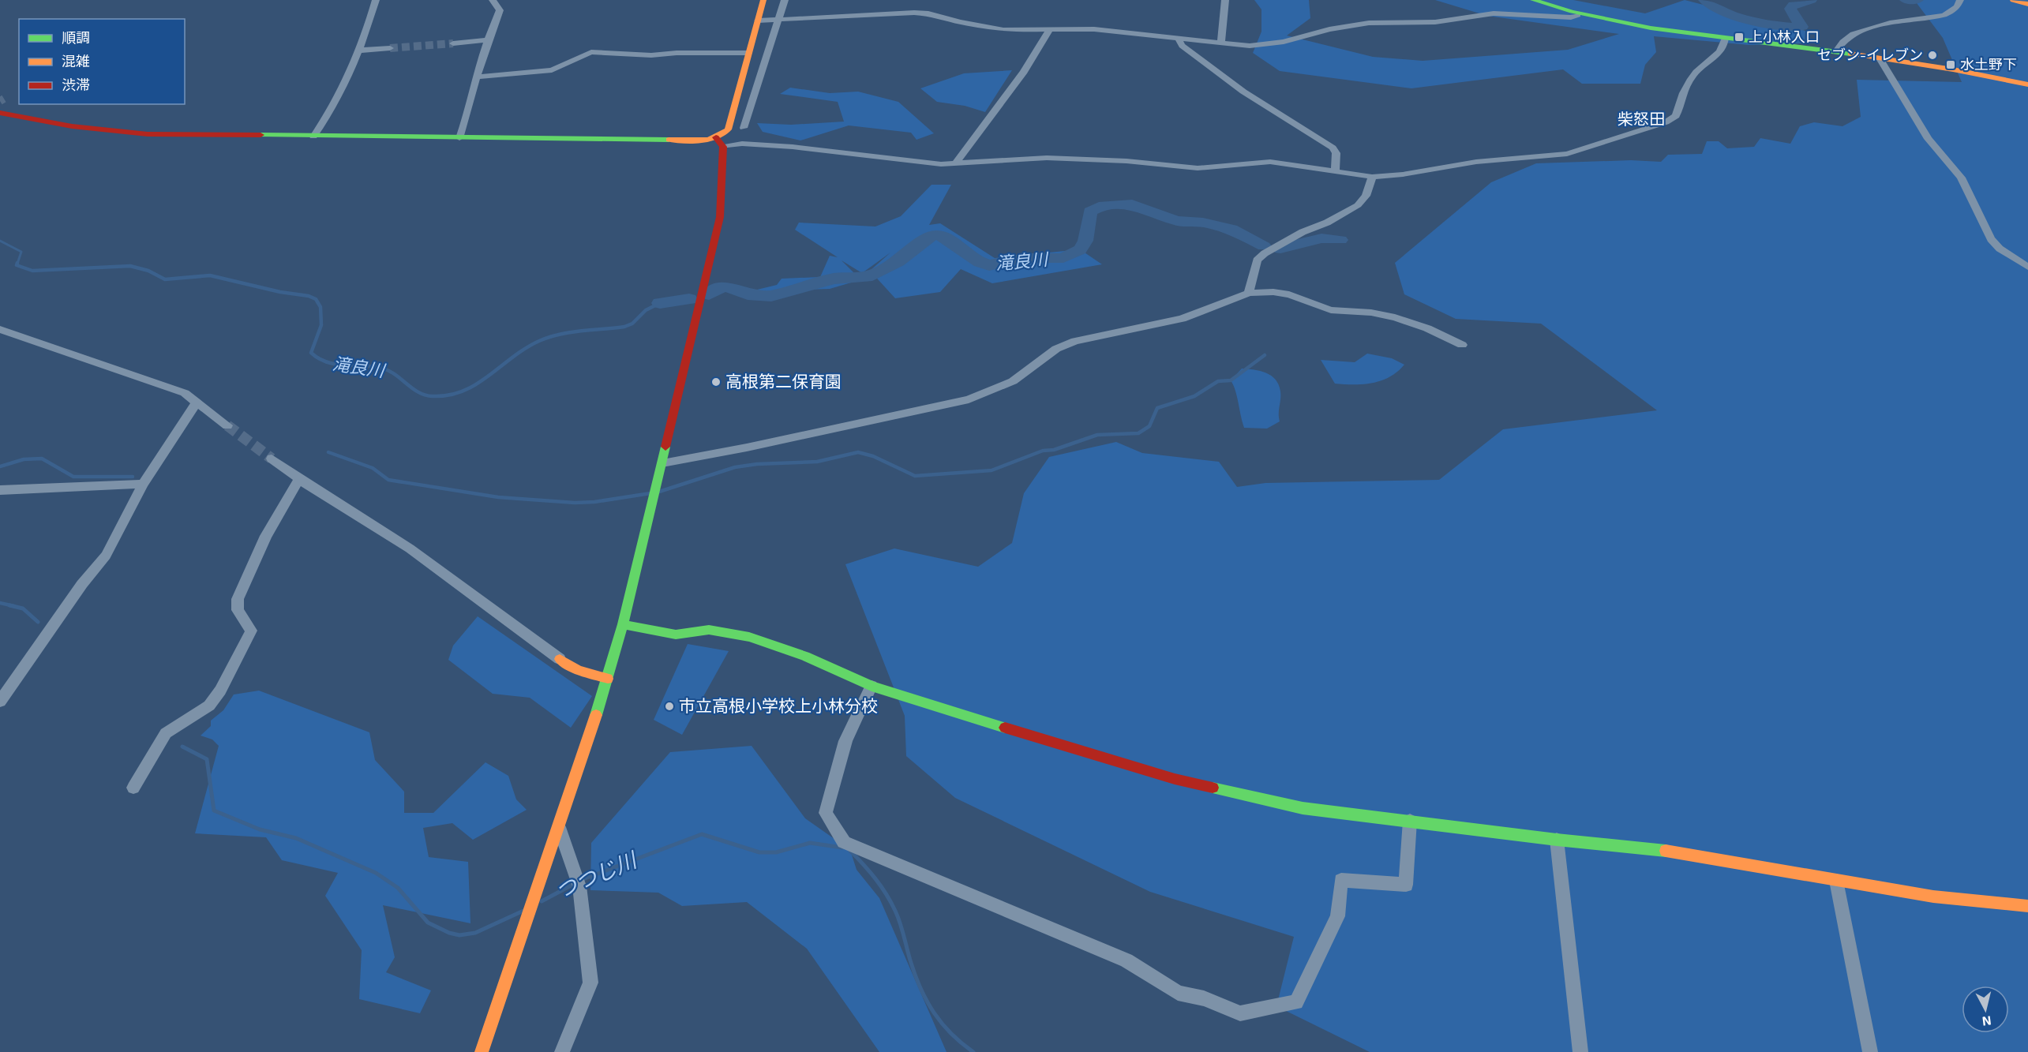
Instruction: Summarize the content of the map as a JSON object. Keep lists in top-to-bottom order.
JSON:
{
  "districts": ["柴怒田"],
  "water": ["滝良川", "つつじ川"],
  "places": {
    "transit": ["上小林入口", "水土野下"],
    "other": ["セブン-イレブン", "高根第二保育園", "市立高根小学校上小林分校"]
  },
  "legend": ["順調", "混雑", "渋滞"],
  "north": "bottom"
}
